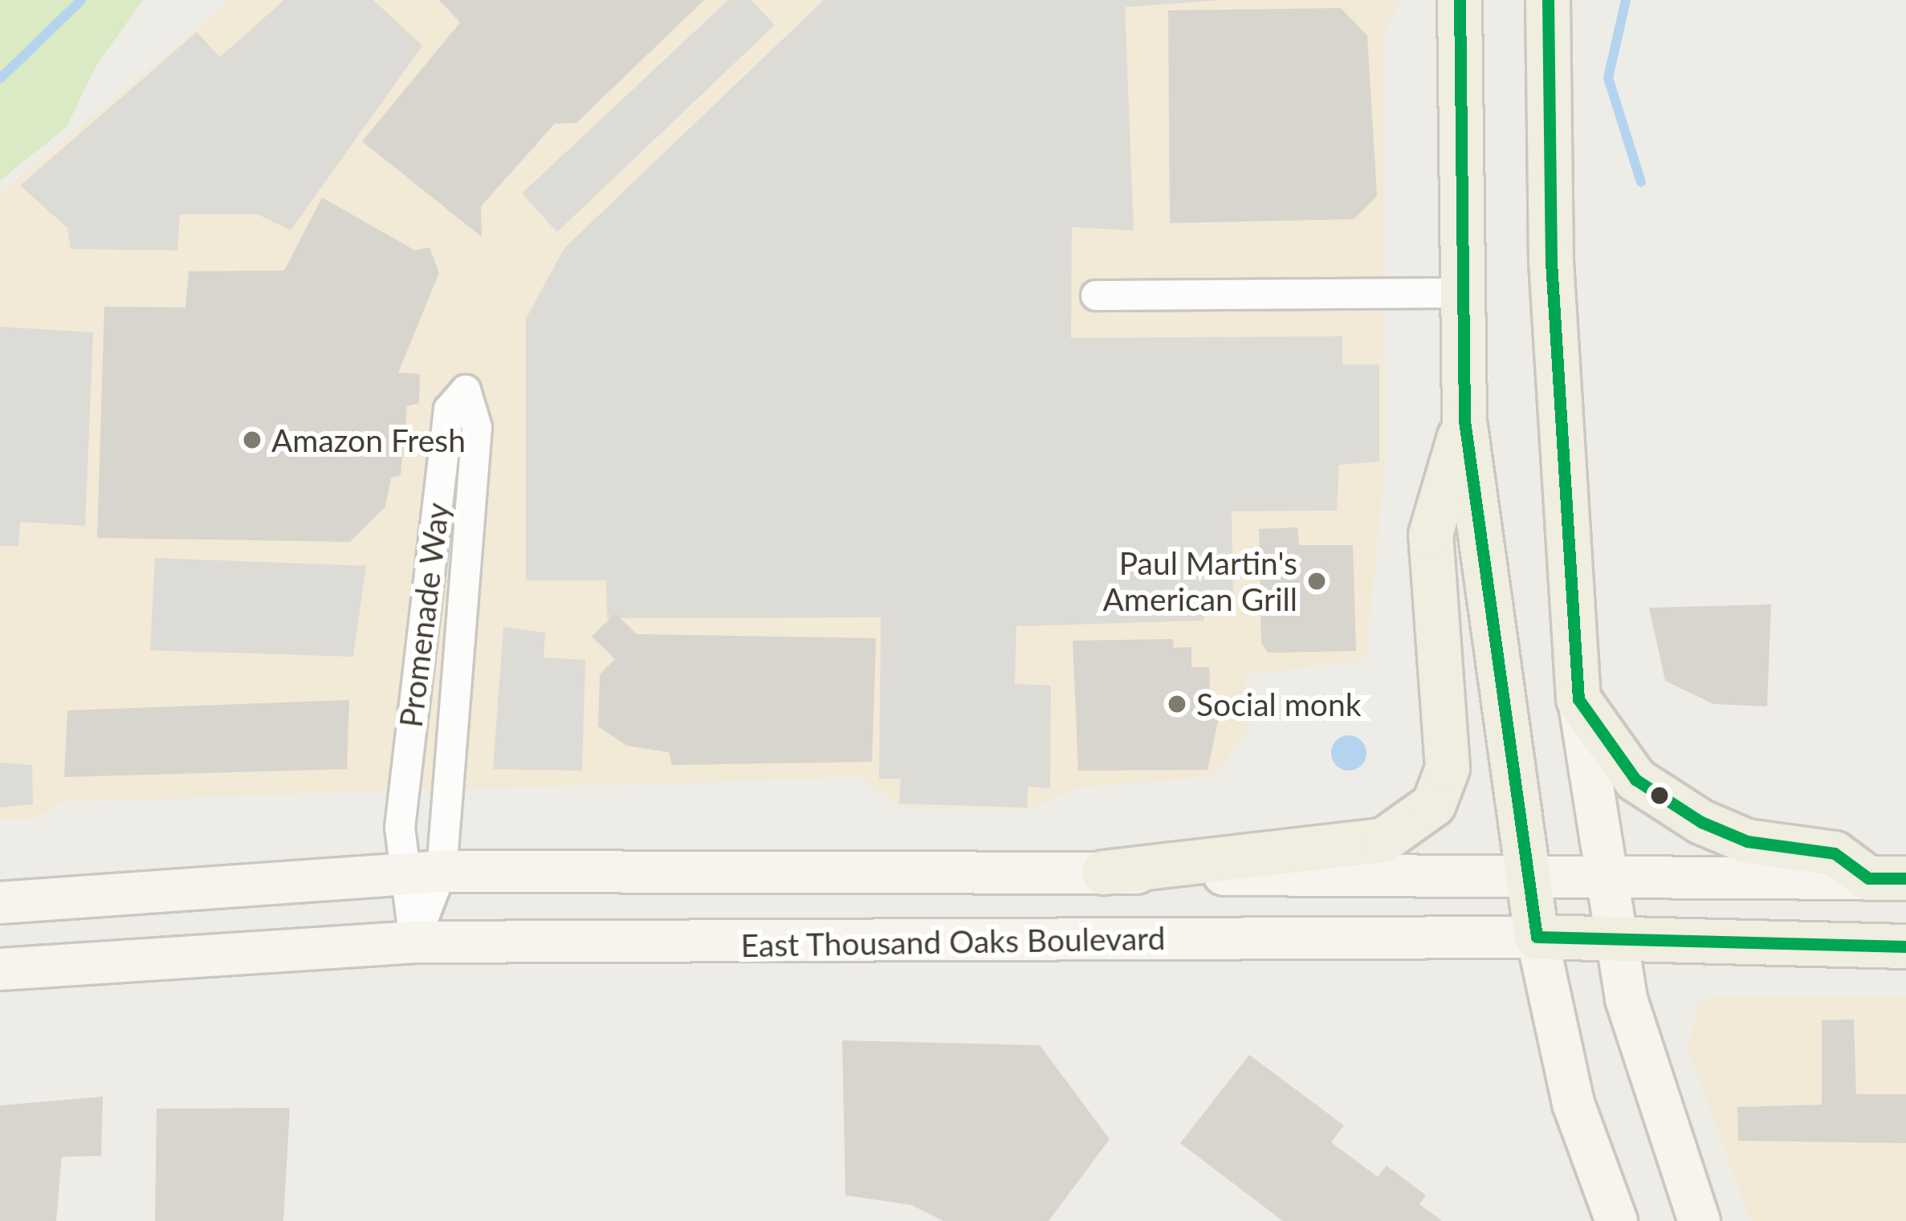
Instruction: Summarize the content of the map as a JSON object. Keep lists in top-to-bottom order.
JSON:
{
  "streets": {
    "main road": ["East Thousand Oaks Boulevard"],
    "street": ["Promenade Way"]
  },
  "crossings": [
    ["Promenade Way", "East Thousand Oaks Boulevard"]
  ],
  "places": ["Amazon Fresh", "Paul Martin's American Grill", "Social monk"]
}
